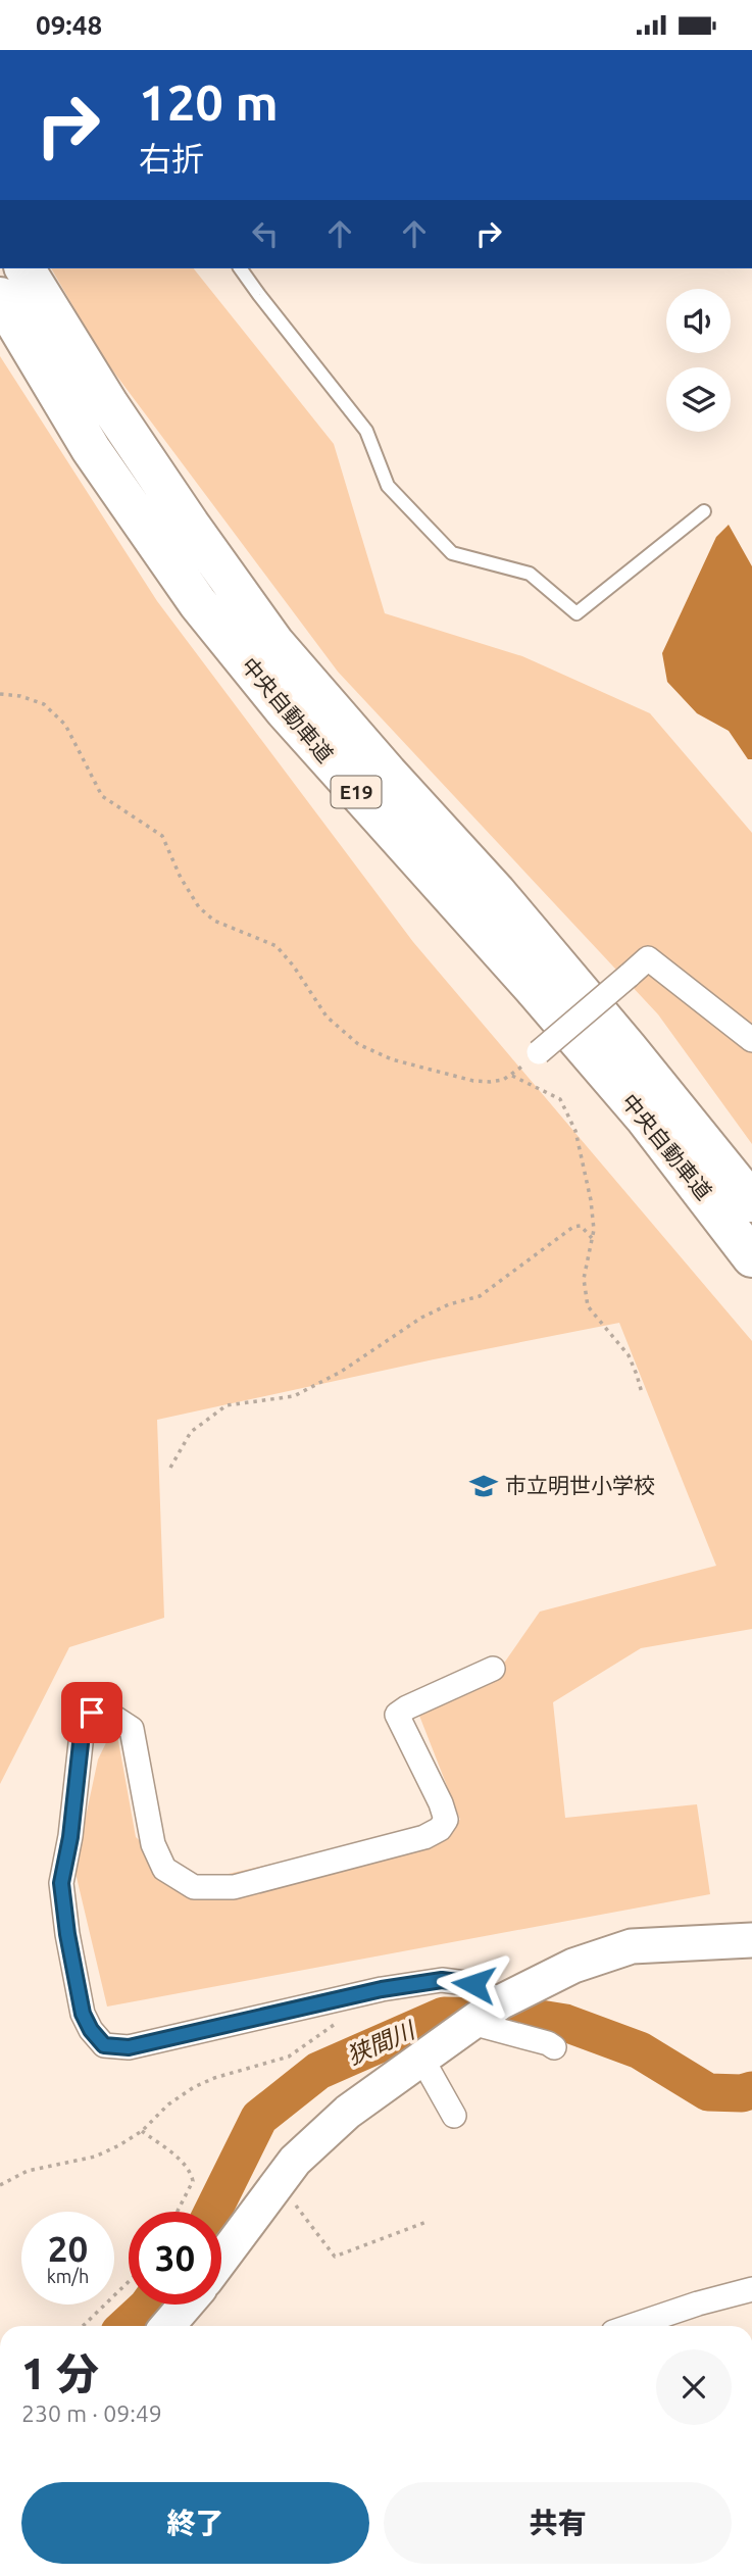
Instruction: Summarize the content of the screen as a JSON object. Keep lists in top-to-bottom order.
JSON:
{
  "streets": {
    "highway": ["中央自動車道", "E19"]
  },
  "water": ["狭間川"],
  "places": {
    "school or university": ["市立明世小学校"]
  },
  "page": {
    "status": "09:48",
    "turn": ["120 m", "右折"],
    "speed": "20 km/h",
    "limit": "30",
    "heading": ["1 分", "230 m · 09:49"],
    "buttons": ["終了", "共有"]
  }
}
